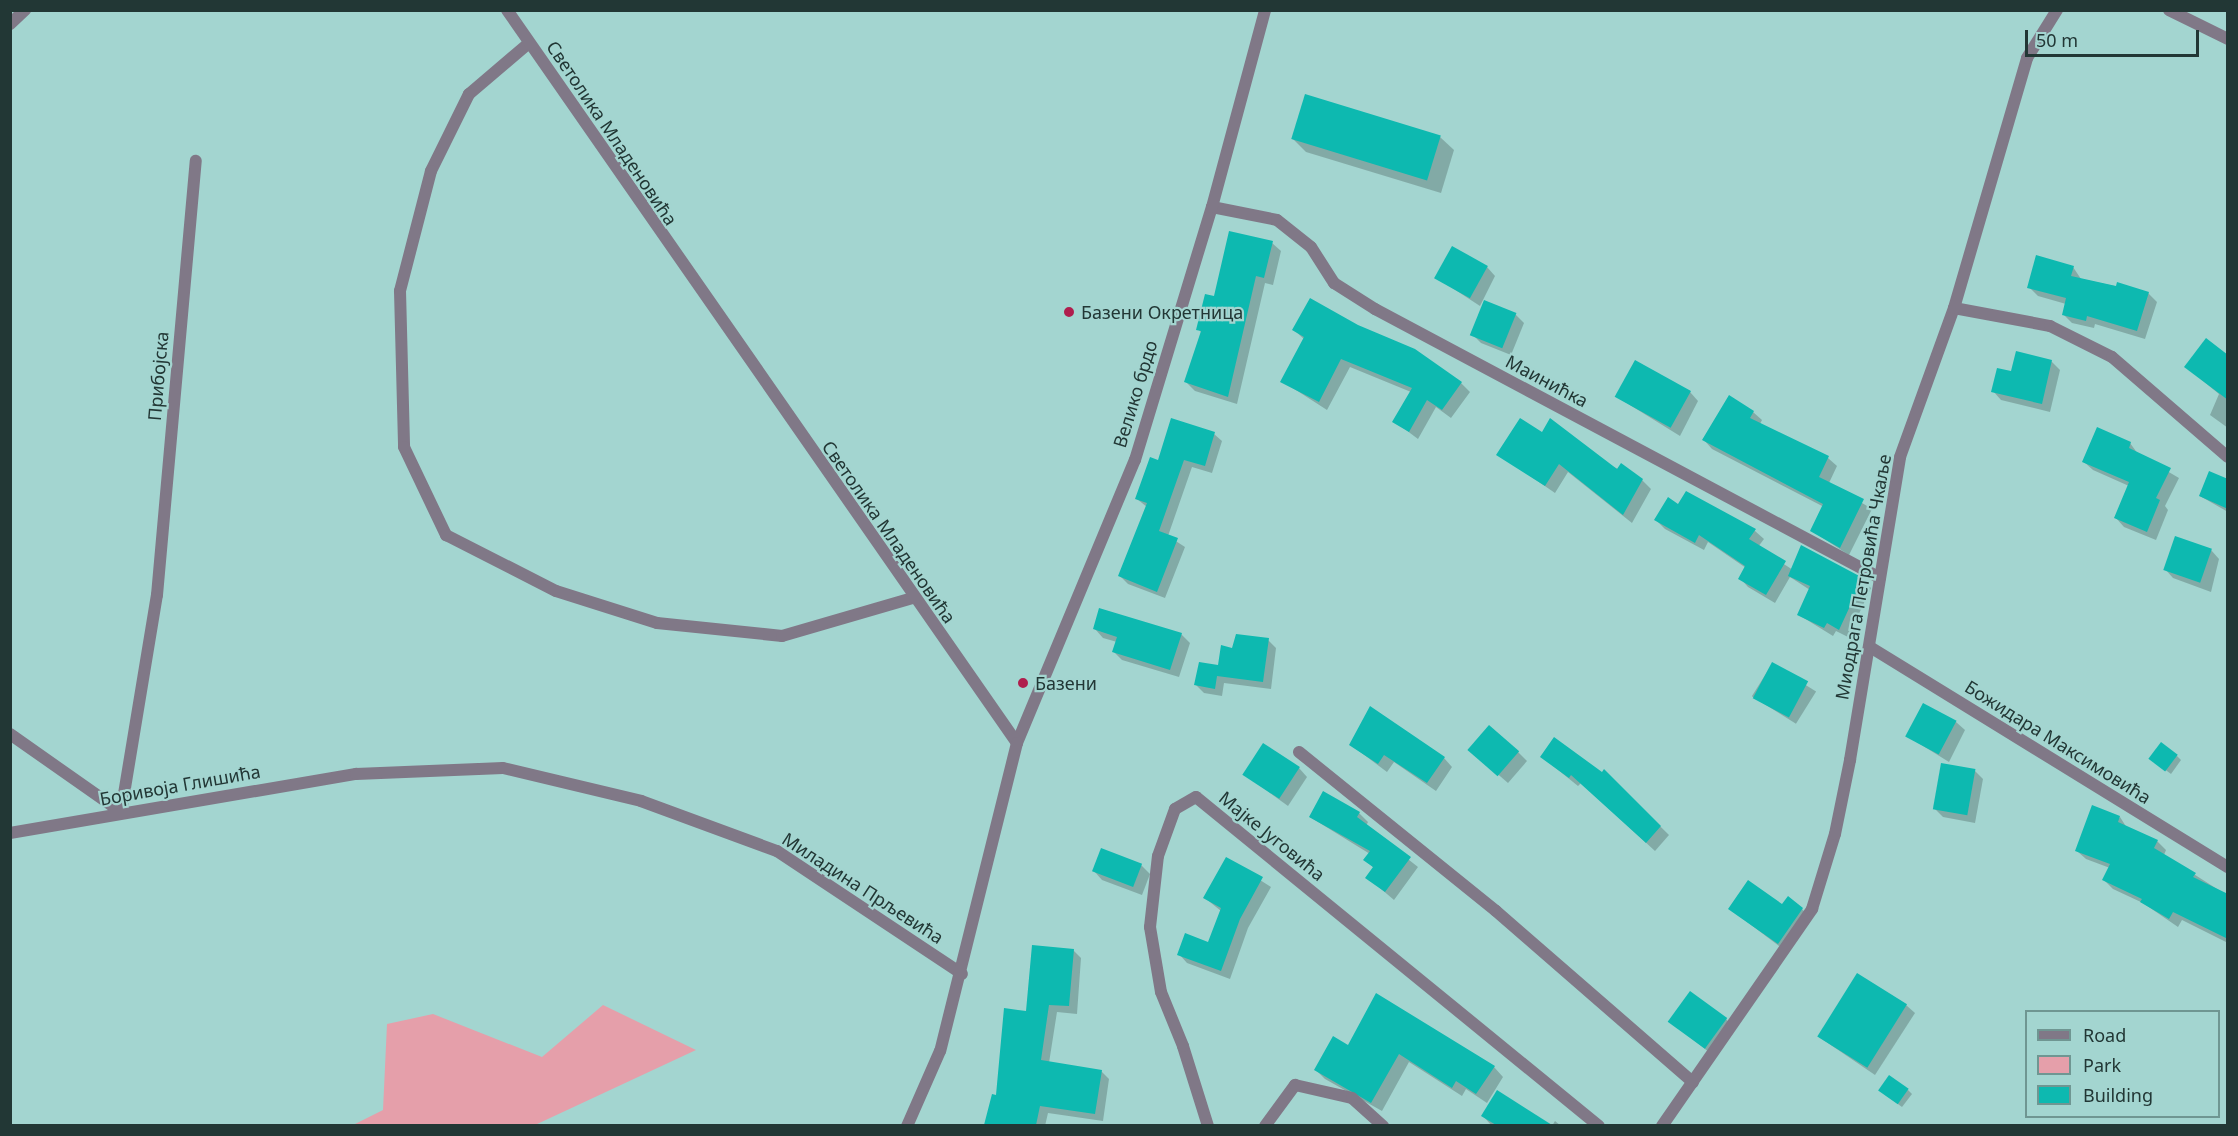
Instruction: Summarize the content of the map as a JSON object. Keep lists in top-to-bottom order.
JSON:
{
  "streets": {
    "street": [
      "Светолика Младеновића",
      "Прибојска",
      "Маинићка",
      "Велико брдо",
      "Миодрага Петровића Чкаље",
      "Божидара Максимовића",
      "Боривоја Глишића",
      "Мајке Југовића",
      "Миладина Прљевића"
    ]
  },
  "crossings": [
    ["Светолика Младеновића", "Велико брдо"],
    ["Прибојска", "Боривоја Глишића"],
    ["Маинићка", "Велико брдо"],
    ["Маинићка", "Миодрага Петровића Чкаље"],
    ["Миодрага Петровића Чкаље", "Божидара Максимовића"],
    ["Боривоја Глишића", "Миладина Прљевића"]
  ],
  "places": ["Базени Окретница", "Базени"],
  "legend": ["Road", "Park", "Building"],
  "scale_bar": "50 m"
}
